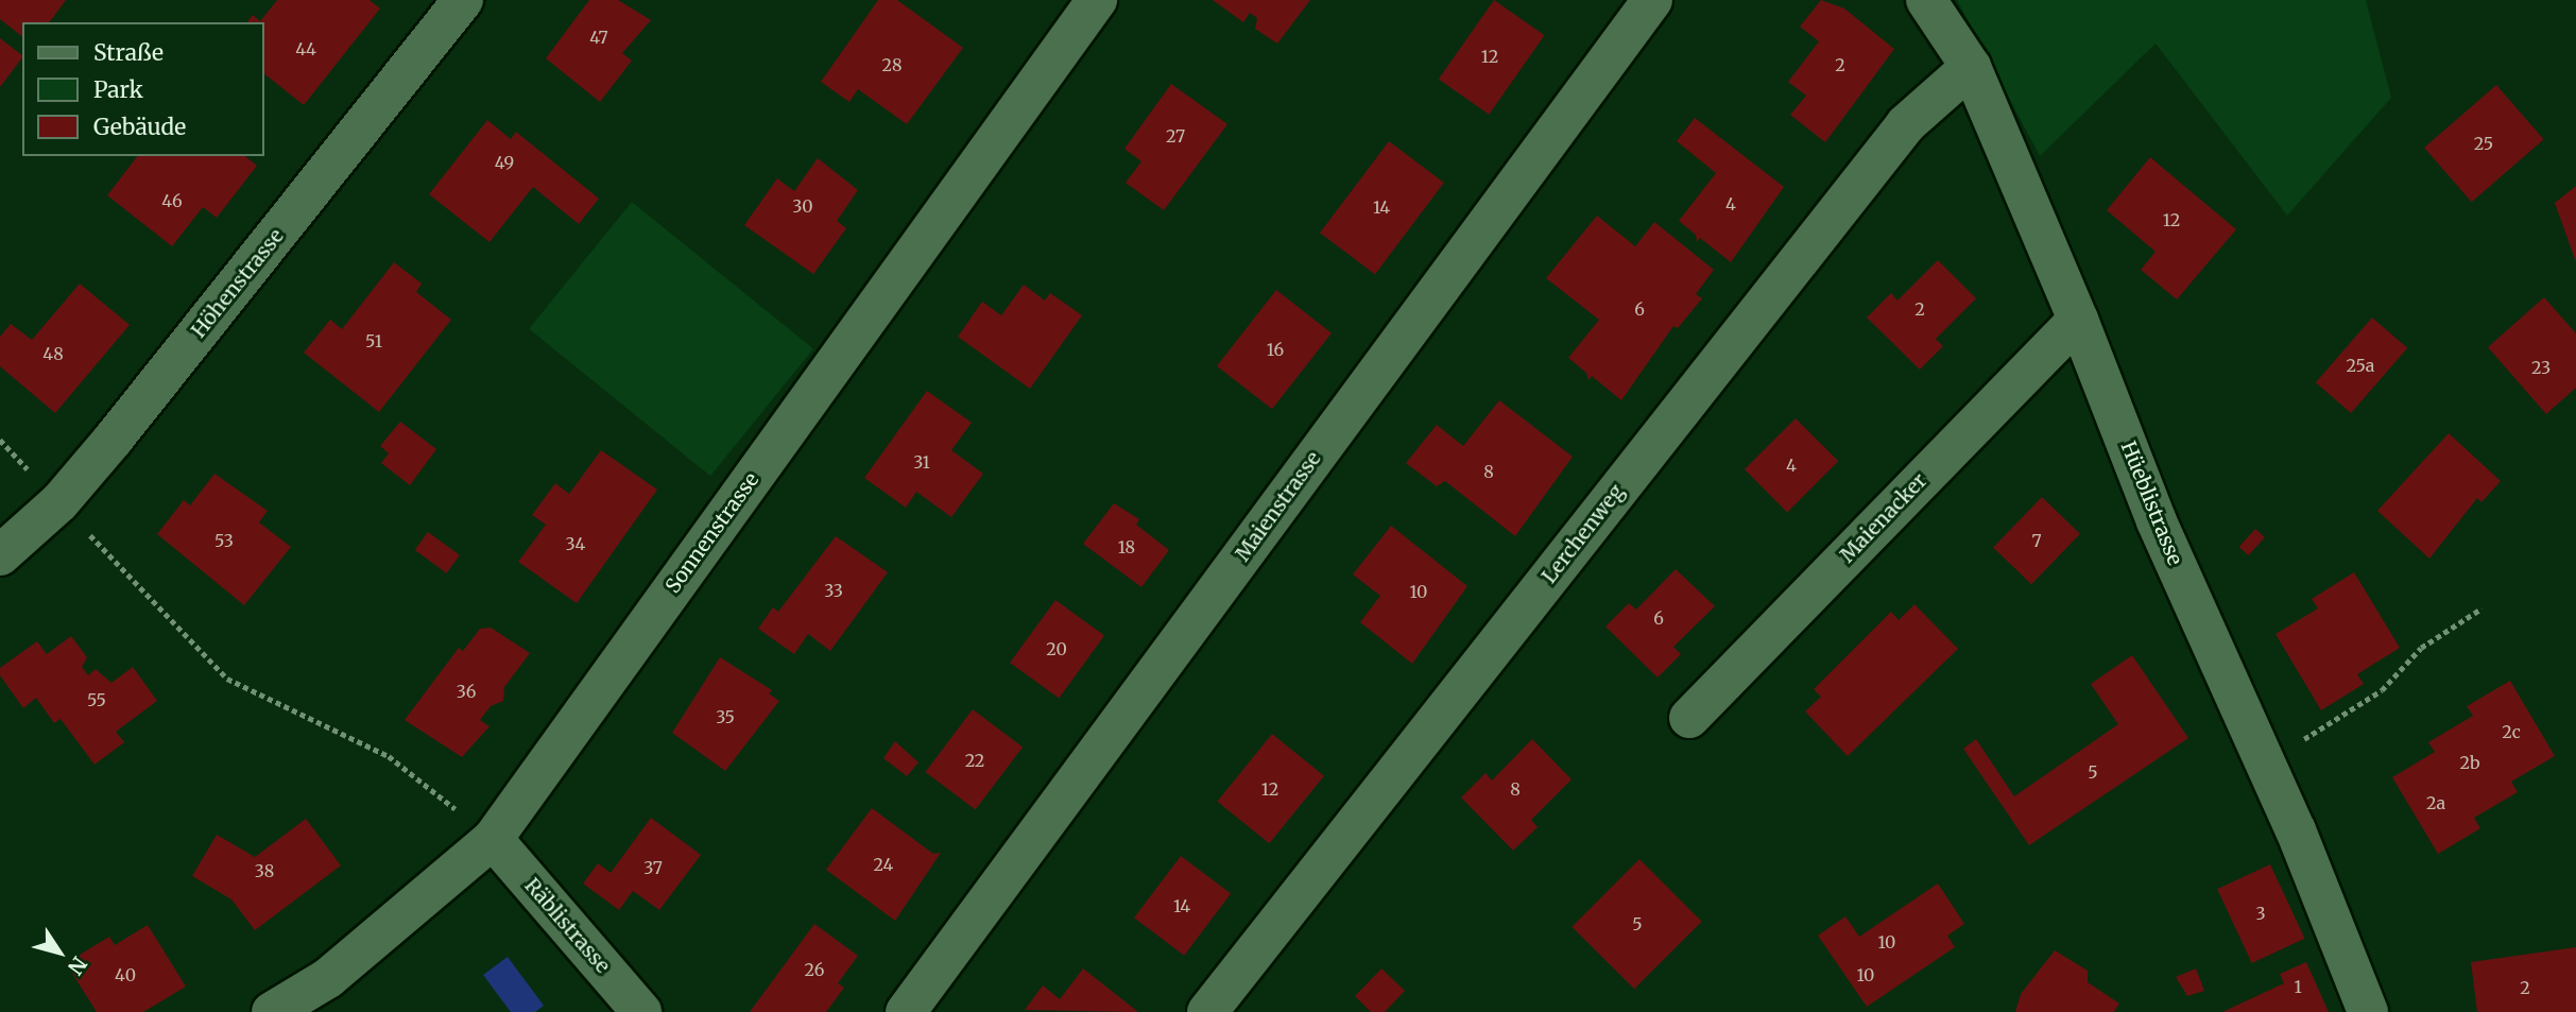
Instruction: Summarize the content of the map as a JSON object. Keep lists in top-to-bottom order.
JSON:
{
  "streets": {
    "street": [
      "Höhenstrasse",
      "Hüeblistrasse",
      "Maienstrasse",
      "Maienacker",
      "Sonnenstrasse",
      "Lerchenweg",
      "Räblistrasse"
    ]
  },
  "crossings": [
    ["Hüeblistrasse", "Maienacker"],
    ["Hüeblistrasse", "Lerchenweg"],
    ["Sonnenstrasse", "Räblistrasse"]
  ],
  "house_numbers": [
    "47",
    "44",
    "12",
    "28",
    "2",
    "27",
    "25",
    "49",
    "46",
    "4",
    "30",
    "14",
    "12",
    "6",
    "2",
    "51",
    "16",
    "48",
    "25a",
    "23",
    "31",
    "4",
    "8",
    "53",
    "7",
    "34",
    "18",
    "33",
    "10",
    "6",
    "20",
    "36",
    "55",
    "35",
    "2c",
    "22",
    "2b",
    "5",
    "12",
    "8",
    "2a",
    "24",
    "37",
    "38",
    "14",
    "3",
    "5",
    "10",
    "26",
    "40",
    "10",
    "1",
    "2"
  ],
  "legend": ["Straße", "Park", "Gebäude"],
  "north": "bottom right"
}
